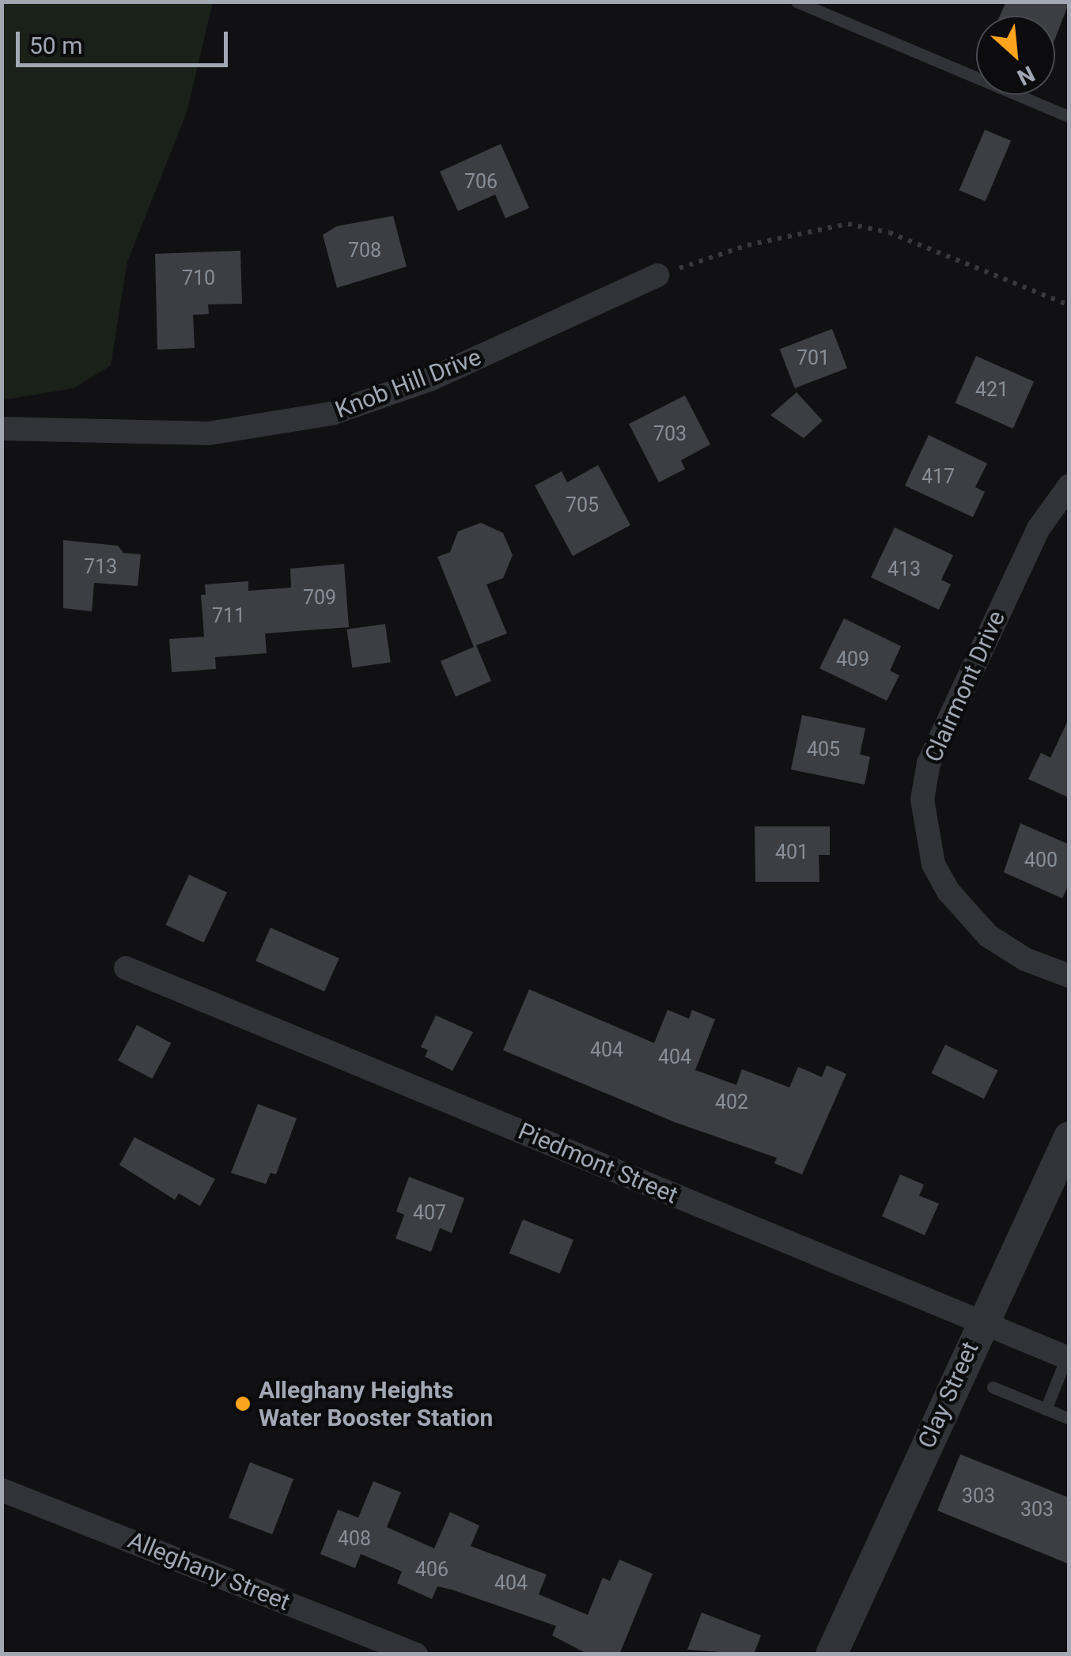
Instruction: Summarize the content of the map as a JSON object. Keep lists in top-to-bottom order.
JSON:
{
  "streets": {
    "street": [
      "Knob Hill Drive",
      "Clairmont Drive",
      "Piedmont Street",
      "Clay Street",
      "Alleghany Street"
    ]
  },
  "crossings": [
    ["Piedmont Street", "Clay Street"]
  ],
  "places": ["Alleghany Heights Water Booster Station"],
  "house_numbers": [
    "706",
    "708",
    "710",
    "701",
    "421",
    "703",
    "417",
    "705",
    "713",
    "413",
    "709",
    "711",
    "409",
    "405",
    "401",
    "400",
    "404",
    "404",
    "402",
    "407",
    "303",
    "303",
    "408",
    "406",
    "404"
  ],
  "scale_bar": "50 m",
  "north": "bottom right"
}
